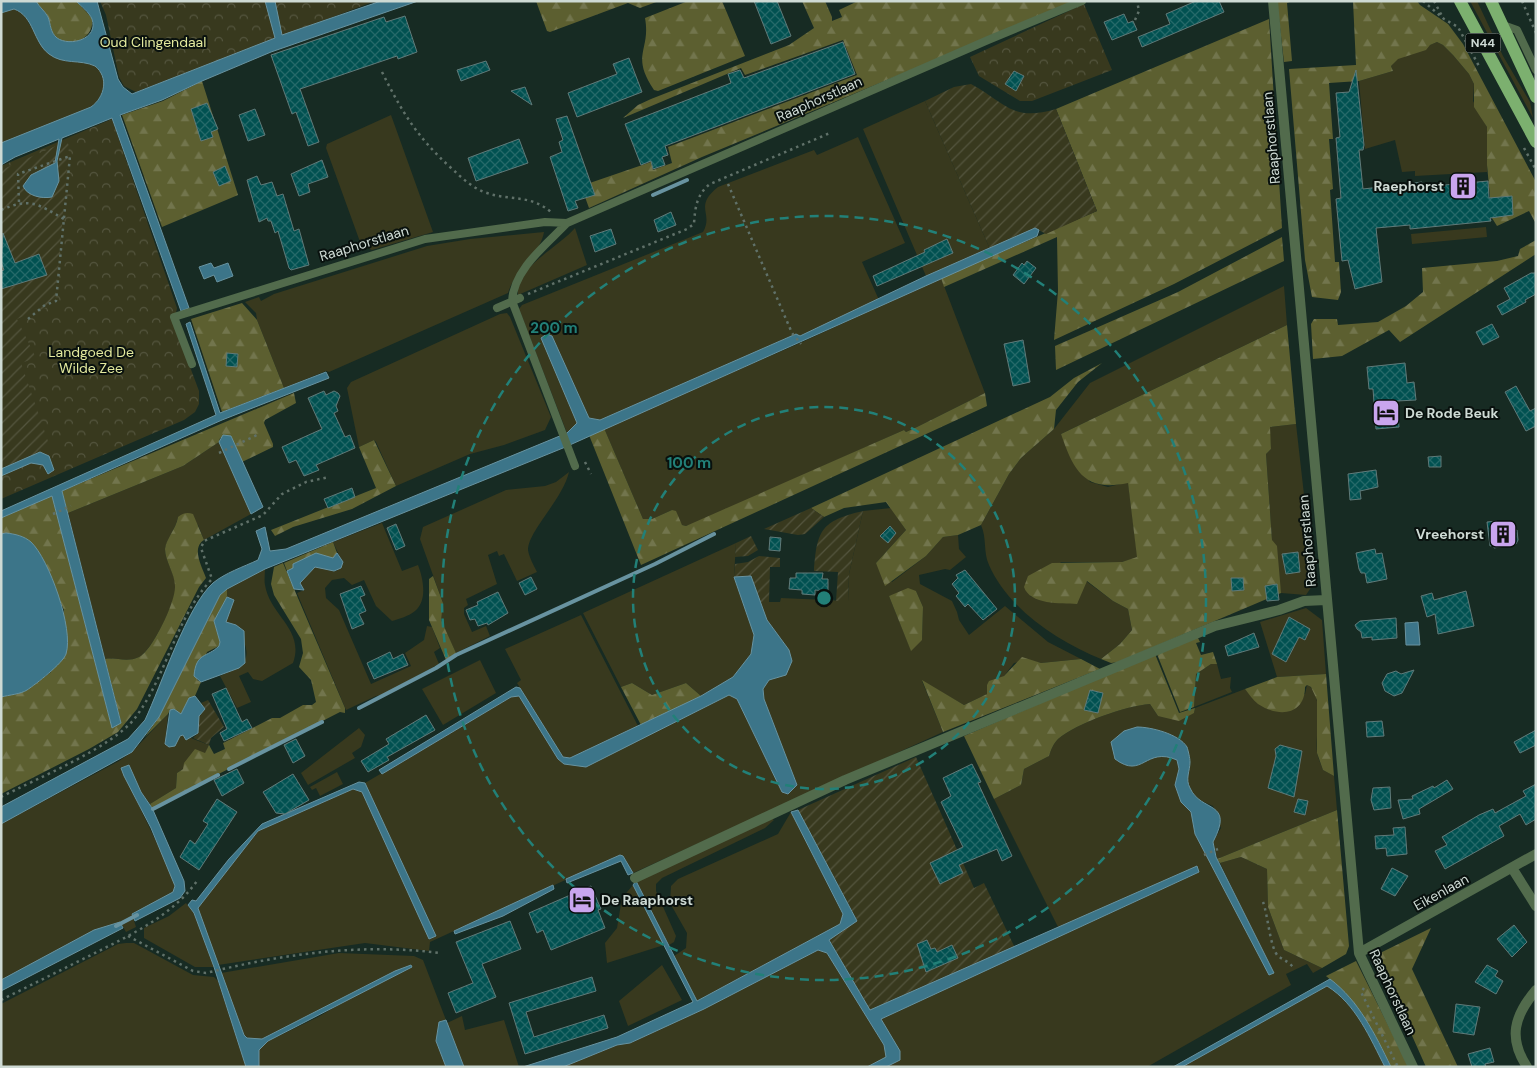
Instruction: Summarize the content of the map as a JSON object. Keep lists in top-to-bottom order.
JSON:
{
  "streets": {
    "main road": ["N44"],
    "street": ["Raaphorstlaan", "Eikenlaan"]
  },
  "crossings": [
    ["Raaphorstlaan", "Eikenlaan"]
  ],
  "parks": ["Oud Clingendaal", "Landgoed De Wilde Zee"],
  "places": {
    "building": ["Raephorst", "Vreehorst"],
    "hotel": ["De Rode Beuk", "De Raaphorst"]
  },
  "rings": ["200 m", "100 m"]
}
